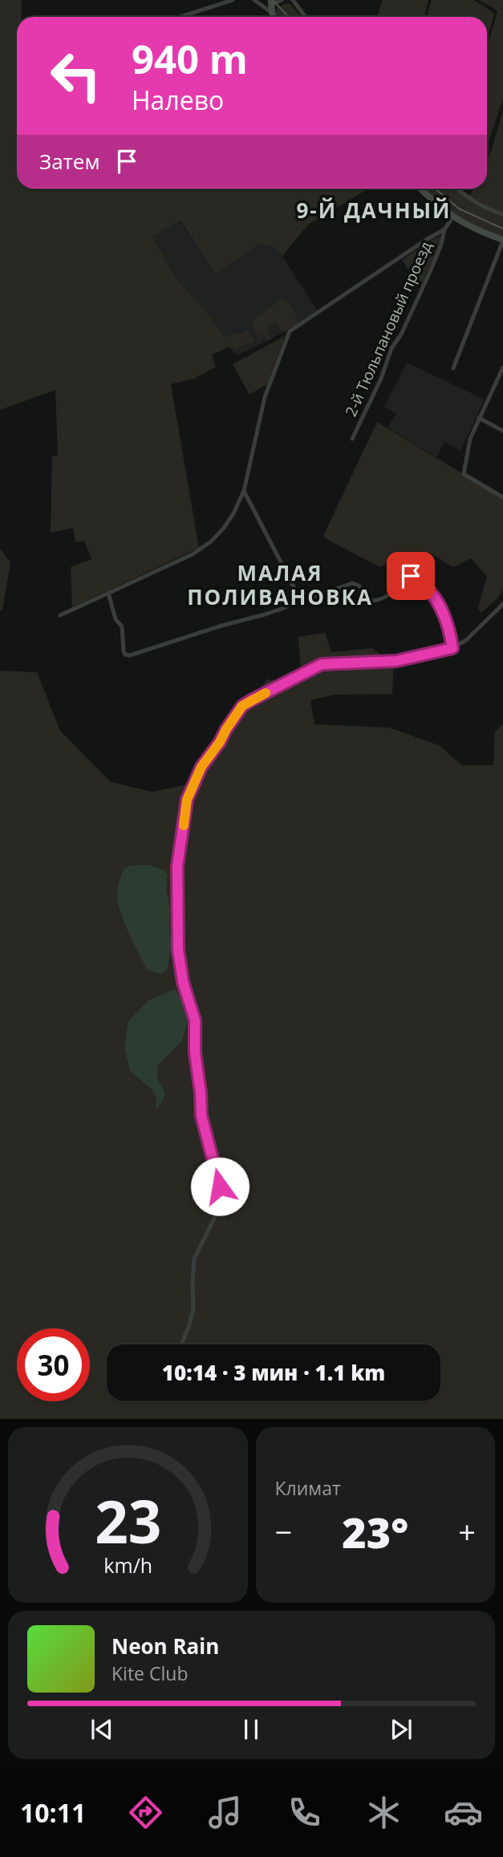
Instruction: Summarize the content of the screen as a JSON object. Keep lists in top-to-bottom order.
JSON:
{
  "streets": {
    "street": ["2-й Тюльпановый проезд"]
  },
  "districts": ["9-Й ДАЧНЫЙ", "МАЛАЯ ПОЛИВАНОВКА"],
  "page": {
    "turn": ["940 m", "Налево"],
    "then": "Затем",
    "limit": "30",
    "trip": "10:14 · 3 мин · 1.1 km",
    "tile": "Климат",
    "heat": ["−", "23°", "+"],
    "song": ["Neon Rain", "Kite Club"],
    "tabs": "10:11",
    "gauge": ["23", "km/h"]
  }
}
